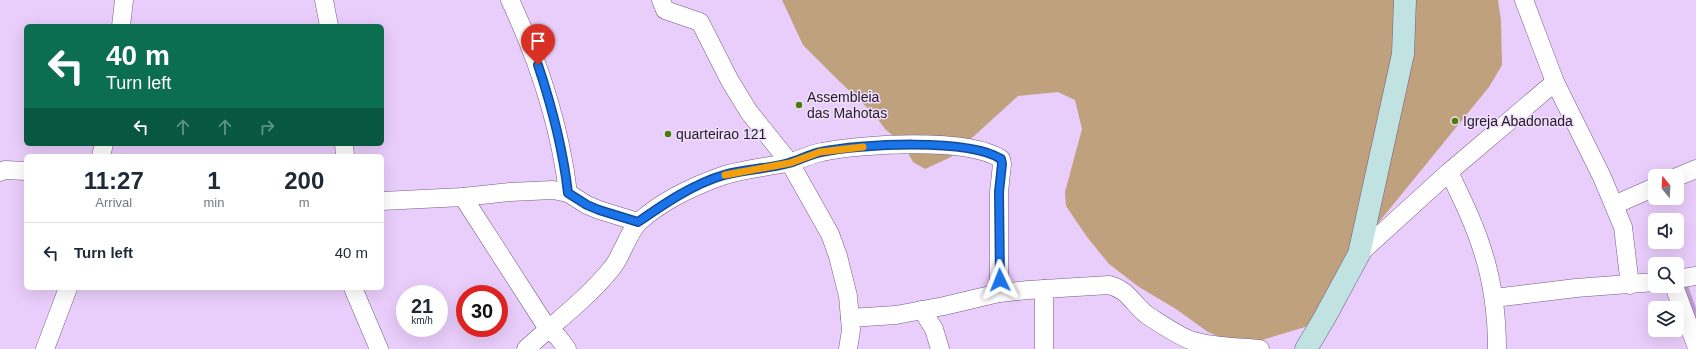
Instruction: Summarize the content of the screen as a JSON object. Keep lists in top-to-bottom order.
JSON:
{
  "places": ["Assembleia das Mahotas", "Igreja Abadonada", "quarteirao 121"],
  "north": "top",
  "page": {
    "turn": ["40 m", "Turn left"],
    "eta": [
      "11:27",
      "Arrival",
      "1",
      "min",
      "200",
      "m"
    ],
    "list": [
      {
        "name": "Turn left",
        "value": "40 m"
      }
    ],
    "speed": "21 km/h",
    "limit": "30"
  }
}
